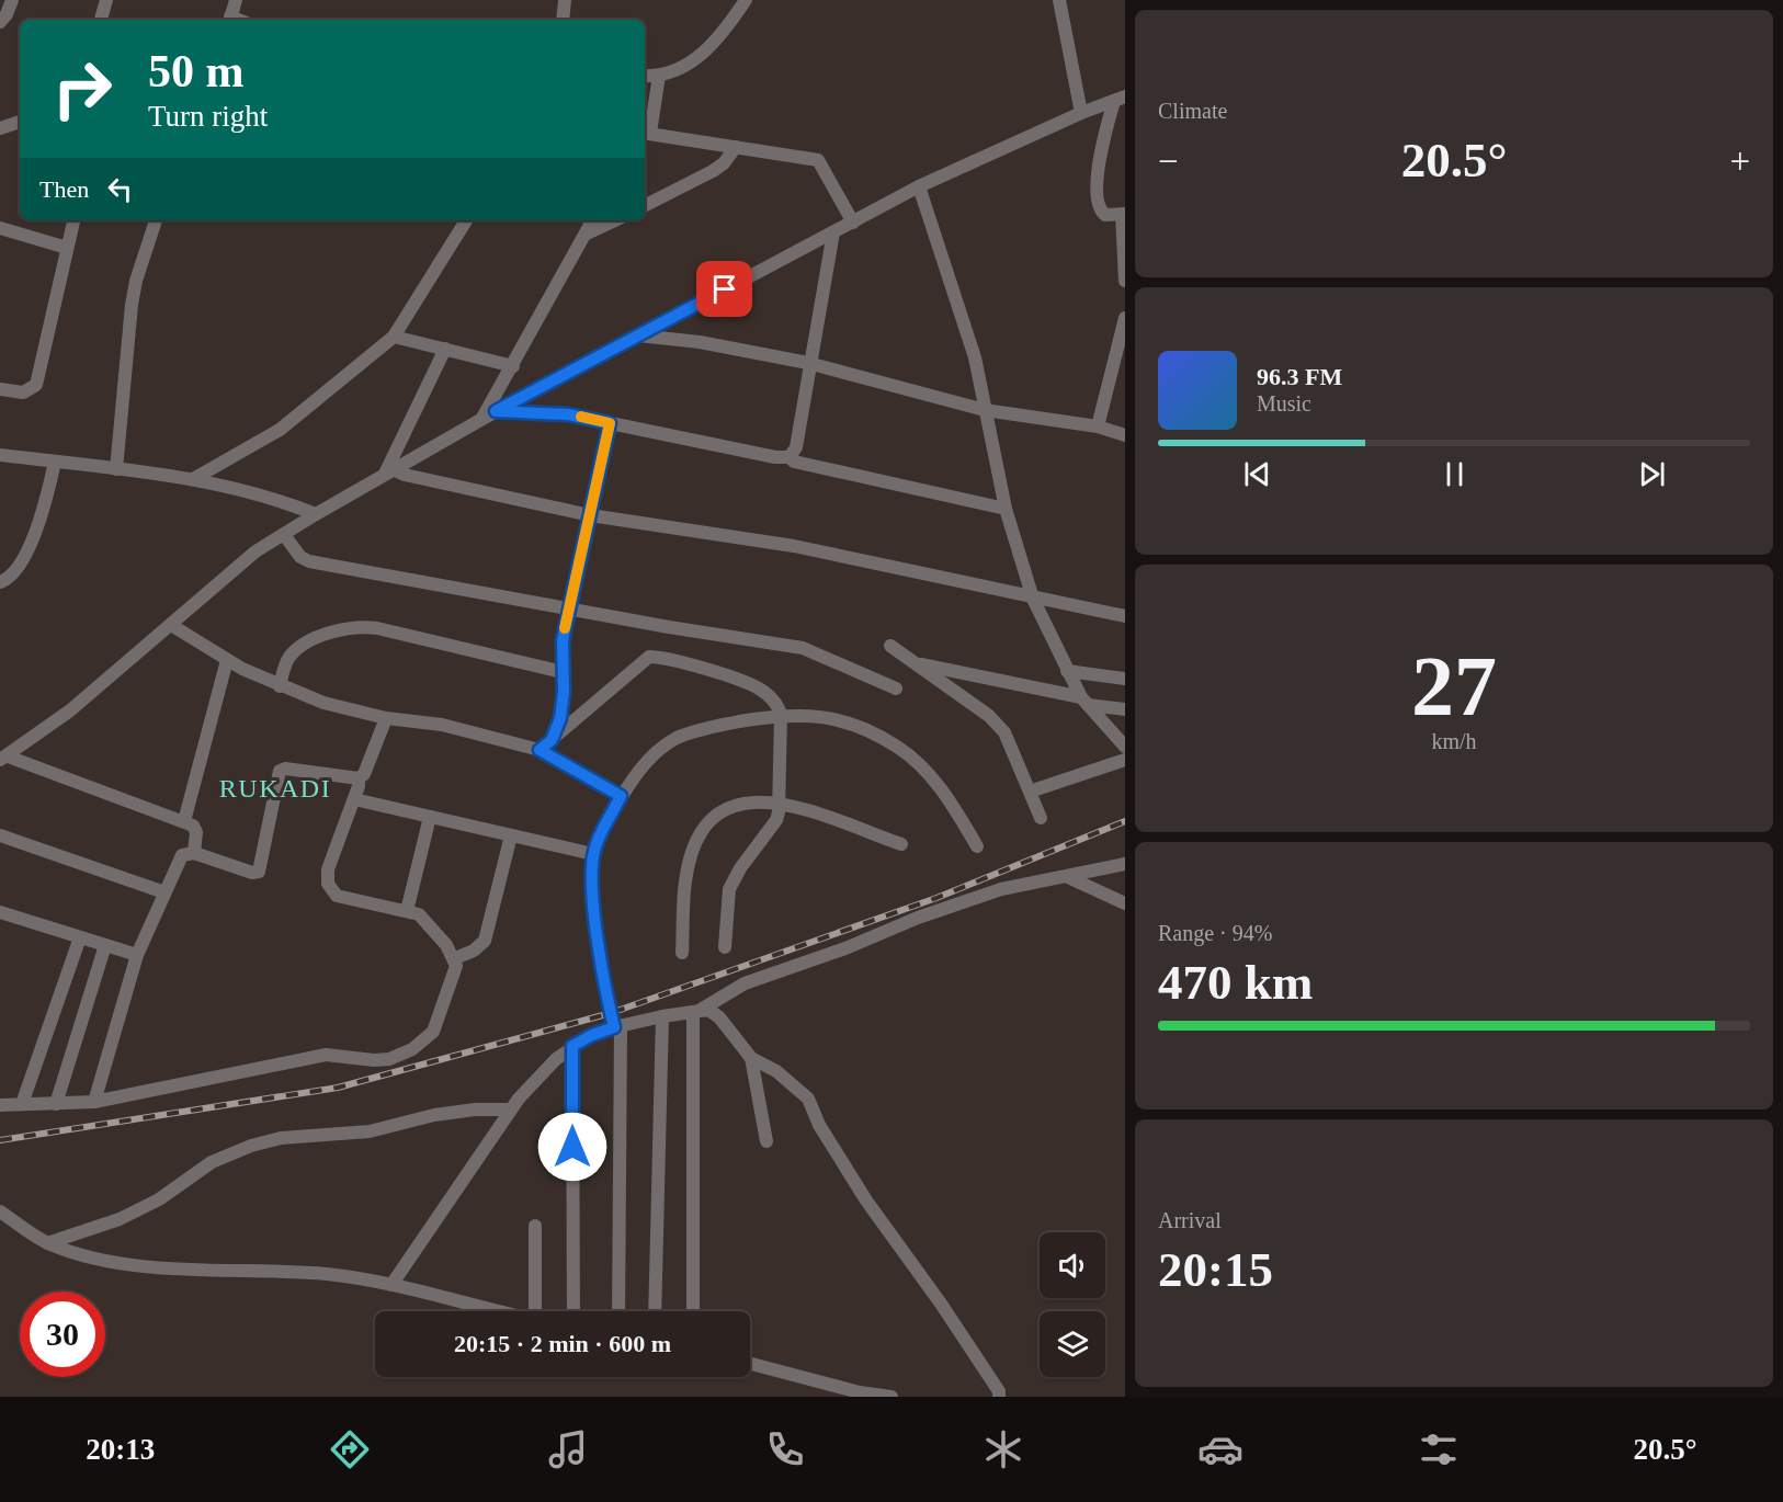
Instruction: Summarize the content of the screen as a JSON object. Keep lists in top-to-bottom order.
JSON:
{
  "districts": ["RUKADI"],
  "page": {
    "tile": [
      "Climate",
      ["27", "km/h"],
      ["Range · 94%", "470 km"],
      ["Arrival", "20:15"]
    ],
    "turn": ["50 m", "Turn right"],
    "heat": ["−", "20.5°", "+"],
    "then": "Then",
    "song": ["96.3 FM", "Music"],
    "limit": "30",
    "trip": "20:15 · 2 min · 600 m",
    "tabs": ["20:13", "20.5°"]
  }
}
